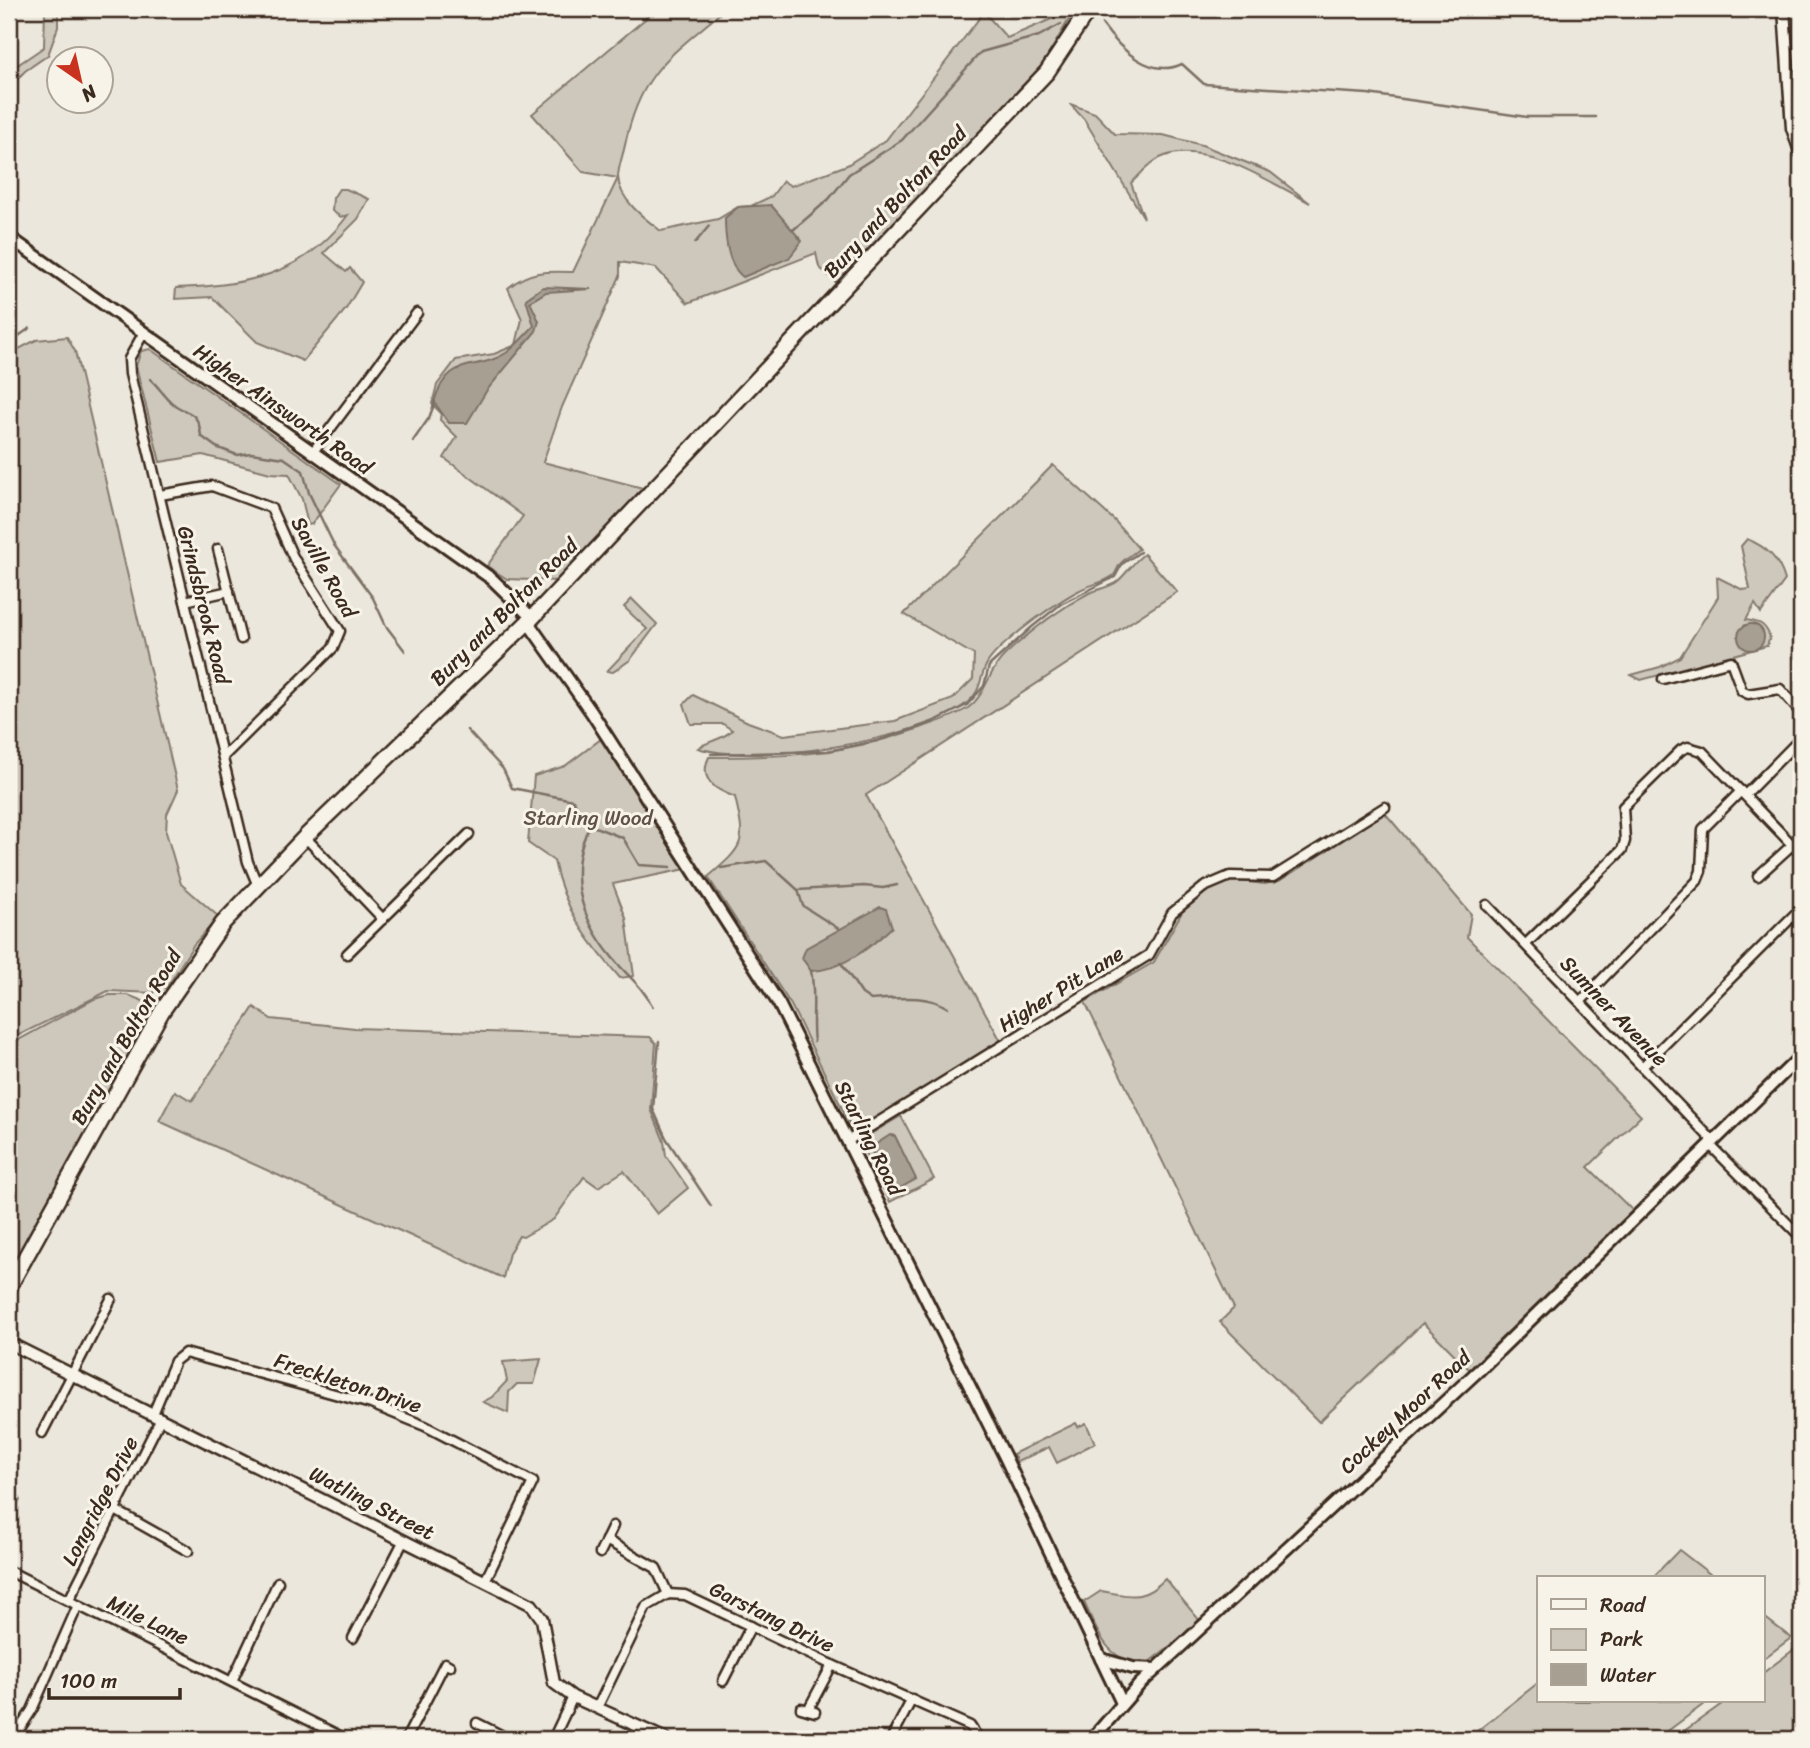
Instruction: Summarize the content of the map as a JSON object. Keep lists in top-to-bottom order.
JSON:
{
  "streets": {
    "highway": ["Bury and Bolton Road"],
    "main road": ["Higher Ainsworth Road", "Starling Road", "Cockey Moor Road"],
    "street": [
      "Saville Road",
      "Grindsbrook Road",
      "Higher Pit Lane",
      "Sumner Avenue",
      "Freckleton Drive",
      "Longridge Drive",
      "Watling Street",
      "Garstang Drive",
      "Mile Lane"
    ]
  },
  "crossings": [
    ["Bury and Bolton Road", "Higher Ainsworth Road"],
    ["Bury and Bolton Road", "Grindsbrook Road"],
    ["Bury and Bolton Road", "Starling Road"],
    ["Higher Ainsworth Road", "Grindsbrook Road"],
    ["Higher Ainsworth Road", "Starling Road"],
    ["Saville Road", "Grindsbrook Road"],
    ["Higher Pit Lane", "Starling Road"],
    ["Sumner Avenue", "Cockey Moor Road"],
    ["Starling Road", "Cockey Moor Road"],
    ["Freckleton Drive", "Longridge Drive"],
    ["Freckleton Drive", "Watling Street"],
    ["Longridge Drive", "Watling Street"],
    ["Longridge Drive", "Mile Lane"]
  ],
  "parks": ["Starling Wood"],
  "legend": ["Road", "Park", "Water"],
  "scale_bar": "100 m",
  "north": "bottom right"
}
